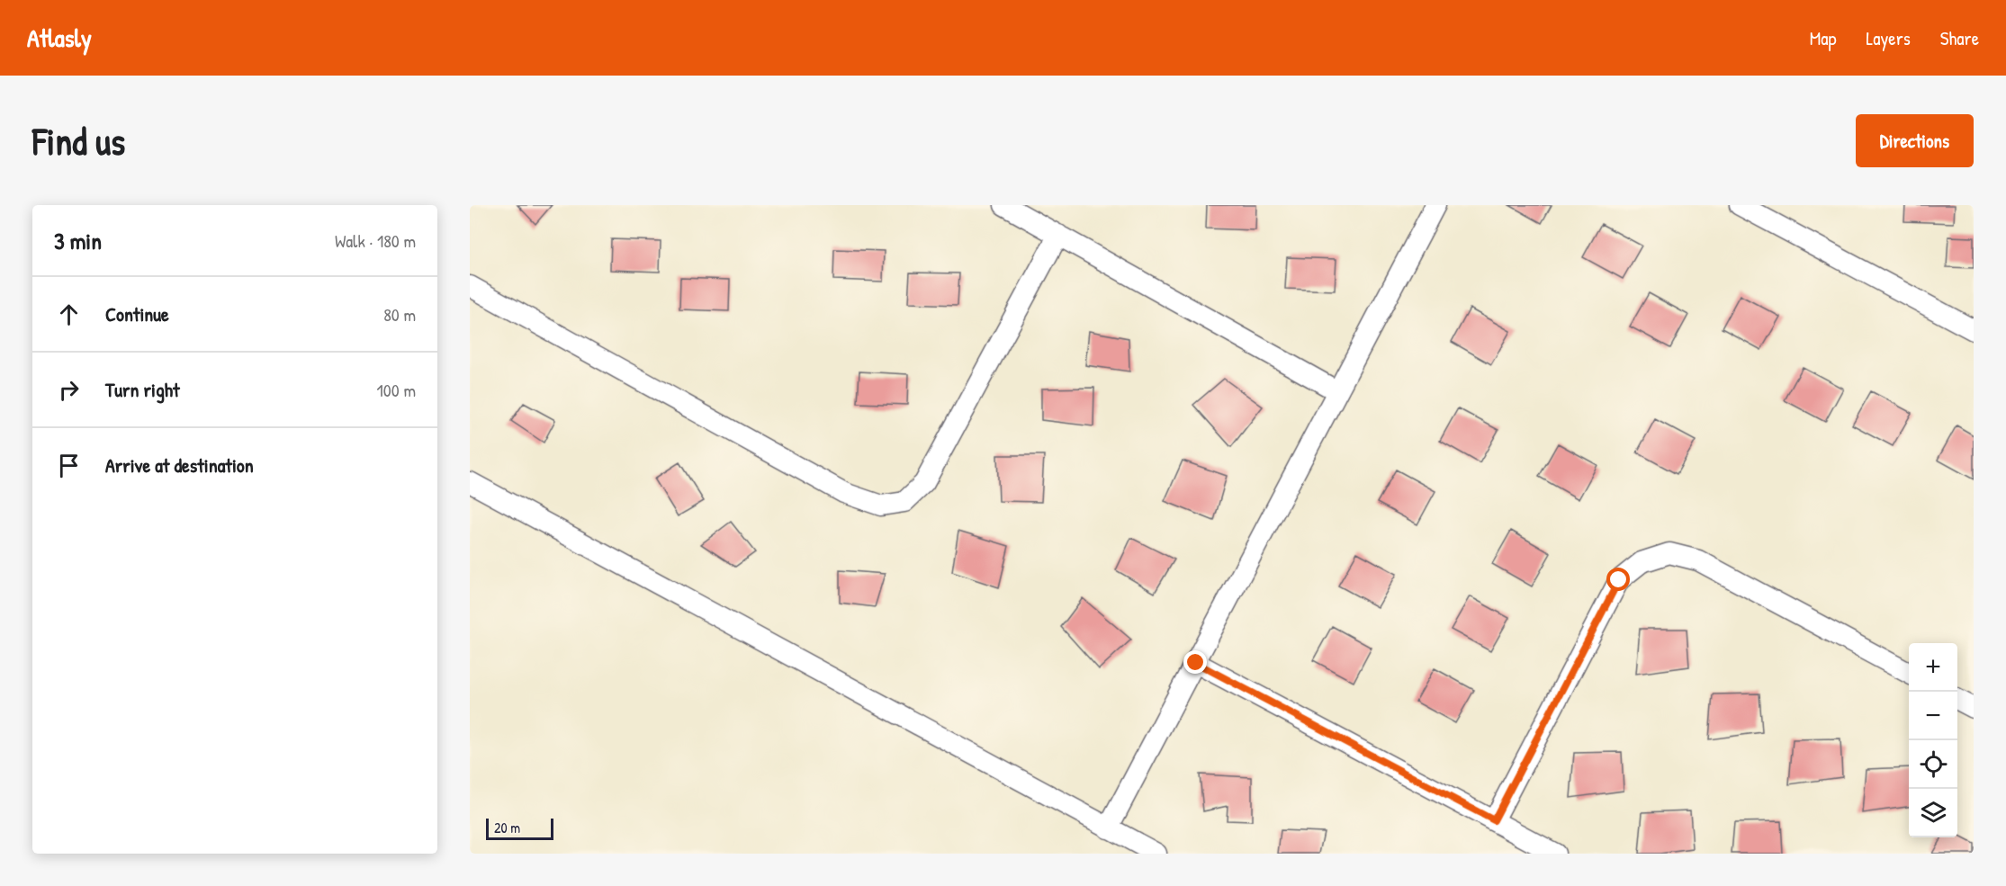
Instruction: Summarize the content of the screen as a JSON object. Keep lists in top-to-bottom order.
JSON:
{
  "scale_bar": "20 m",
  "page": {
    "header": "Atlasly",
    "nav": ["Map", "Layers", "Share"],
    "buttons": "Directions",
    "title": "Find us",
    "heading": ["3 min", "Walk · 180 m"],
    "list": [
      ["Continue", "80 m"],
      ["Turn right", "100 m"],
      "Arrive at destination"
    ],
    "map_buttons": ["+", "−"],
    "scale": "20 m"
  }
}
